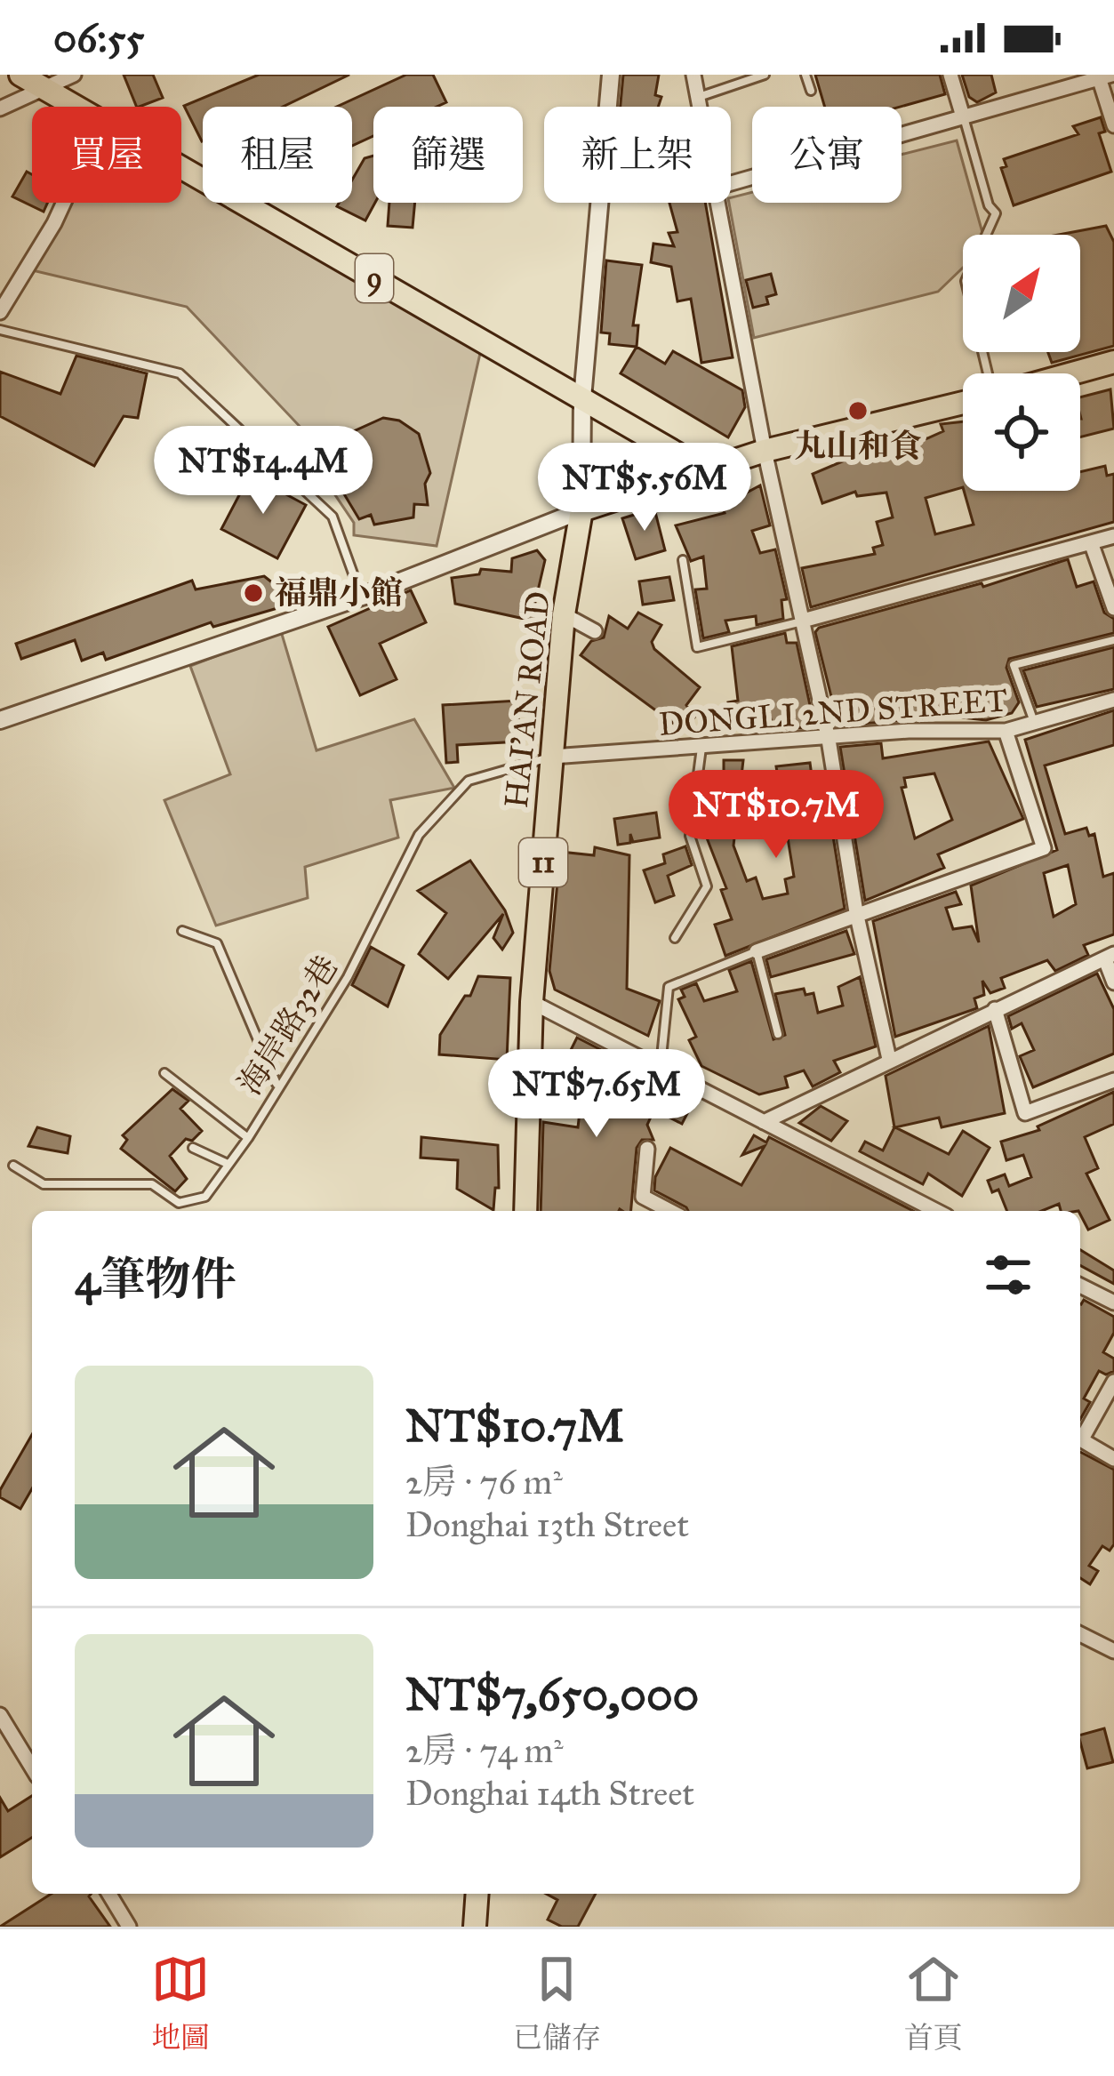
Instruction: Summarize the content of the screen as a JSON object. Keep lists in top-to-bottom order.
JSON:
{
  "streets": {
    "main road": ["9", "HAI'AN ROAD", "11"],
    "street": ["DONGLI 2ND STREET"],
    "lane": ["海岸路32巷"]
  },
  "crossings": [
    ["HAI'AN ROAD", "DONGLI 2ND STREET"],
    ["HAI'AN ROAD", "海岸路32巷"],
    ["DONGLI 2ND STREET", "海岸路32巷"]
  ],
  "places": ["丸山和食", "福鼎小館"],
  "north": "top right",
  "page": {
    "status": "06:55",
    "chip": [
      "買屋",
      "租屋",
      "篩選",
      "新上架",
      "公寓"
    ],
    "price": [
      "NT$14.4M",
      "NT$5.56M",
      "NT$10.7M",
      "NT$7.65M"
    ],
    "heading": "4筆物件",
    "list": [
      {
        "name": "NT$10.7M",
        "note": "2房 · 76 m² · Donghai 13th Street"
      },
      {
        "name": "NT$7,650,000",
        "note": "2房 · 74 m² · Donghai 14th Street"
      }
    ],
    "tabs": ["地圖", "已儲存", "首頁"]
  }
}
